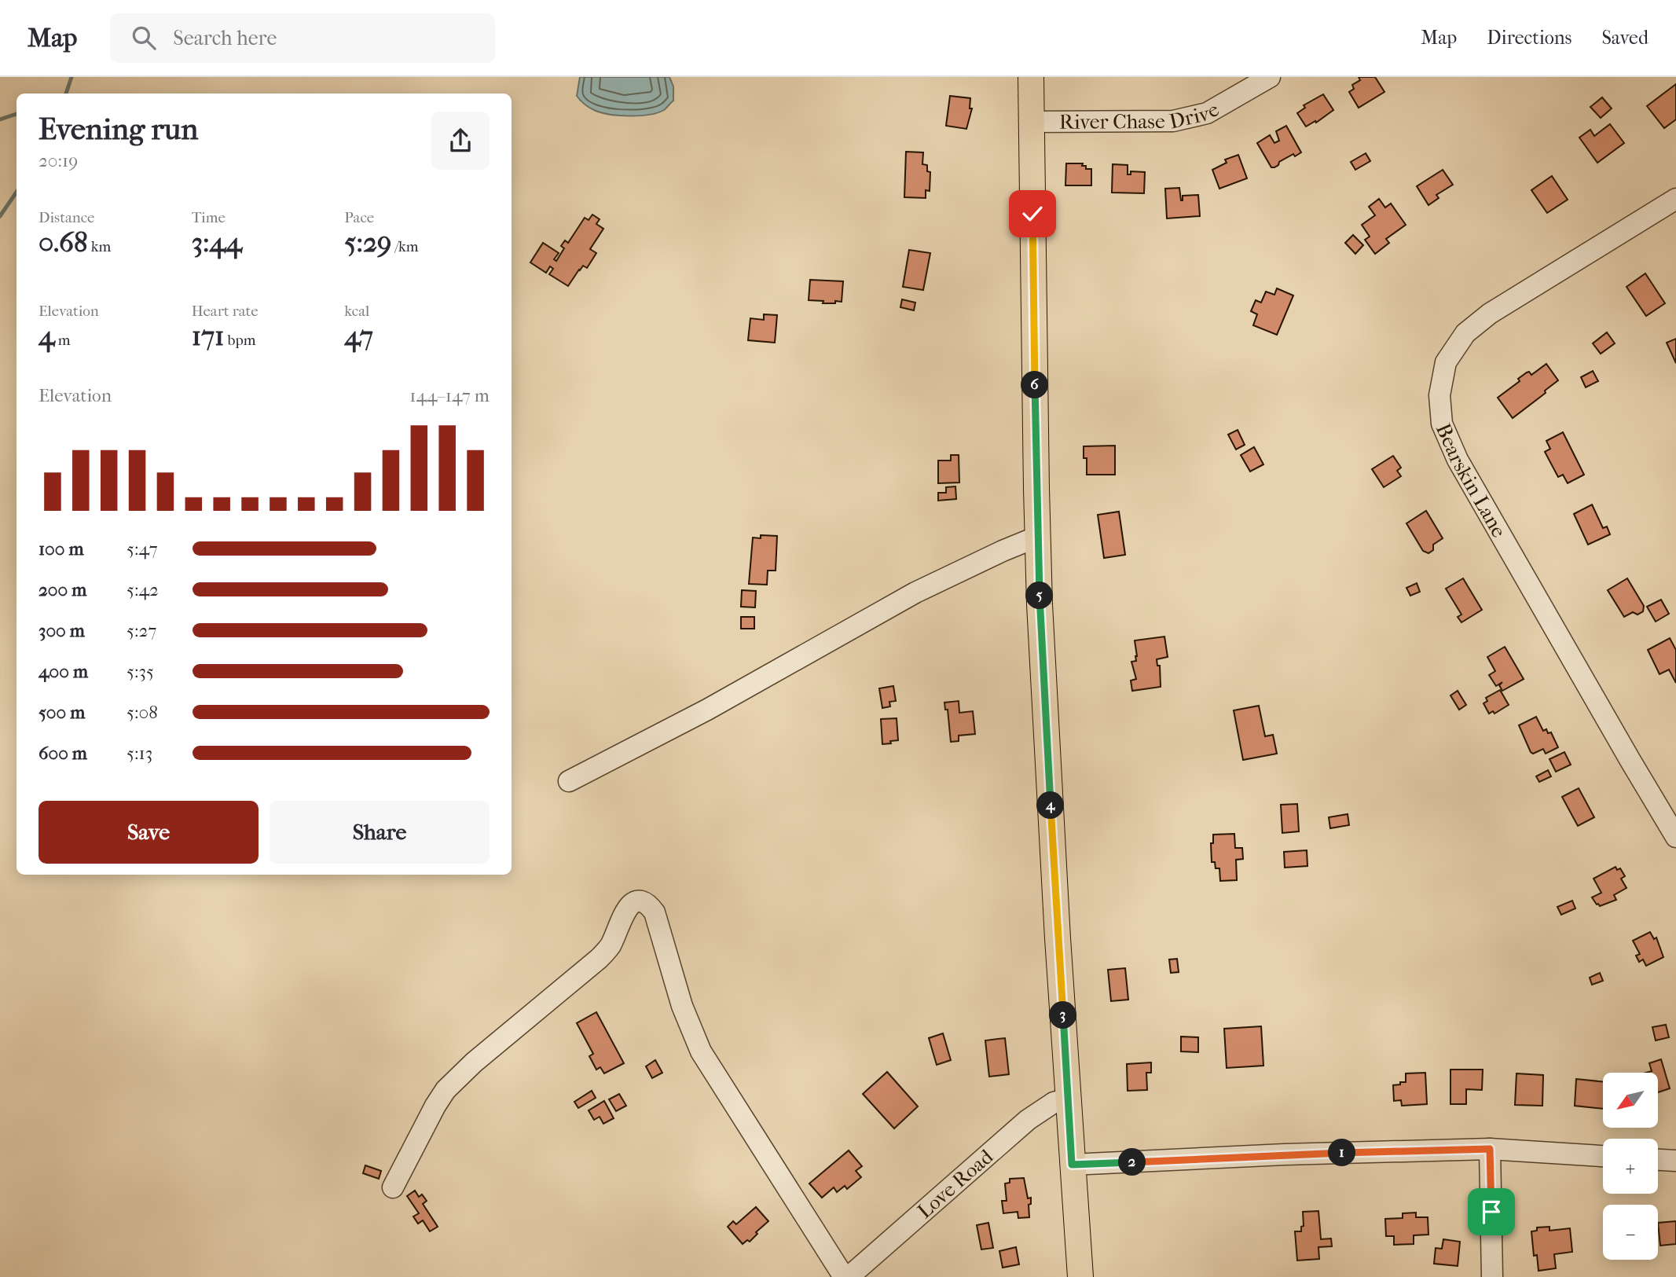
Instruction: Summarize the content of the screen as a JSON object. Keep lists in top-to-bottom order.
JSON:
{
  "streets": {
    "street": ["River Chase Drive", "Bearskin Lane", "Love Road"]
  },
  "north": "bottom left",
  "page": {
    "header": "Map",
    "search": "Search here",
    "nav": ["Map", "Directions", "Saved"],
    "heading": ["Evening run", "20:19"],
    "stats": [
      ["Distance", "0.68 km"],
      ["Time", "3:44"],
      ["Pace", "5:29 /km"],
      ["Elevation", "4 m"],
      ["Heart rate", "171 bpm"],
      ["kcal", "47"]
    ],
    "pins": [
      "6",
      "5",
      "4",
      "3",
      "1",
      "2"
    ],
    "chart": ["Elevation", "144–147 m"],
    "list": [
      {
        "name": "100 m",
        "note": "5:47"
      },
      {
        "name": "200 m",
        "note": "5:42"
      },
      {
        "name": "300 m",
        "note": "5:27"
      },
      {
        "name": "400 m",
        "note": "5:35"
      },
      {
        "name": "500 m",
        "note": "5:08"
      },
      {
        "name": "600 m",
        "note": "5:13"
      }
    ],
    "buttons": ["Save", "Share"],
    "map_buttons": ["+", "−"]
  }
}
